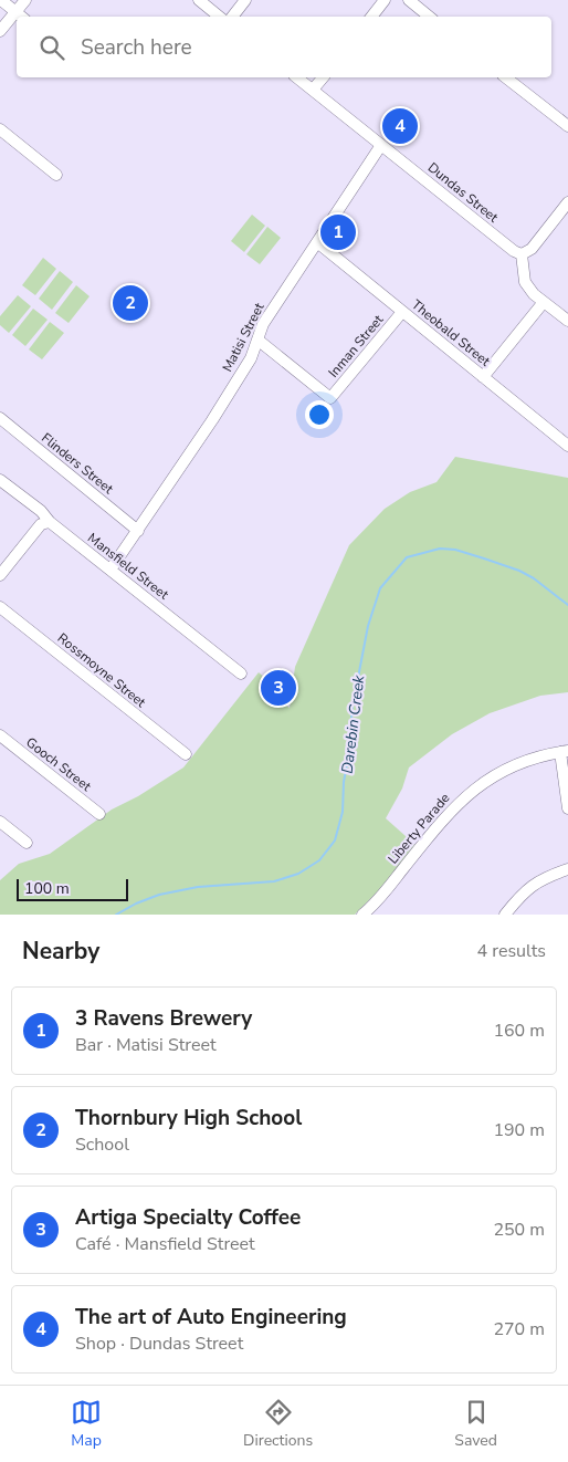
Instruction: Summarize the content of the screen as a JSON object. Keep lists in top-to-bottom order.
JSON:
{
  "streets": {
    "street": [
      "Dundas Street",
      "Theobald Street",
      "Matisi Street",
      "Inman Street",
      "Flinders Street",
      "Mansfield Street",
      "Rossmoyne Street",
      "Gooch Street",
      "Liberty Parade"
    ]
  },
  "crossings": [
    ["Dundas Street", "Matisi Street"],
    ["Theobald Street", "Matisi Street"],
    ["Theobald Street", "Inman Street"],
    ["Matisi Street", "Inman Street"],
    ["Matisi Street", "Flinders Street"],
    ["Matisi Street", "Mansfield Street"]
  ],
  "water": ["Darebin Creek"],
  "scale_bar": "100 m",
  "page": {
    "search": "Search here",
    "pins": [
      "4",
      "1",
      "2",
      "3"
    ],
    "scale": "100 m",
    "heading": ["Nearby", "4 results"],
    "list": [
      {
        "mark": "1",
        "name": "3 Ravens Brewery",
        "note": "Bar · Matisi Street",
        "value": "160 m"
      },
      {
        "mark": "2",
        "name": "Thornbury High School",
        "note": "School",
        "value": "190 m"
      },
      {
        "mark": "3",
        "name": "Artiga Specialty Coffee",
        "note": "Café · Mansfield Street",
        "value": "250 m"
      },
      {
        "mark": "4",
        "name": "The art of Auto Engineering",
        "note": "Shop · Dundas Street",
        "value": "270 m"
      }
    ],
    "nav": ["Map", "Directions", "Saved"]
  }
}
